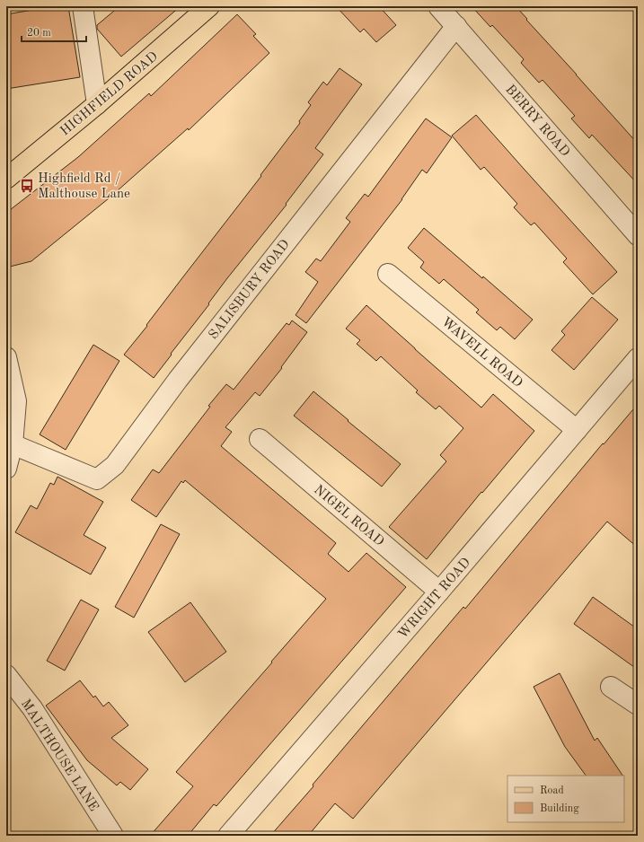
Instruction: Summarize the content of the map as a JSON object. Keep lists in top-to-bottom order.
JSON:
{
  "streets": {
    "main road": ["HIGHFIELD ROAD"],
    "street": [
      "BERRY ROAD",
      "SALISBURY ROAD",
      "WAVELL ROAD",
      "NIGEL ROAD",
      "WRIGHT ROAD",
      "MALTHOUSE LANE"
    ]
  },
  "crossings": [
    ["BERRY ROAD", "SALISBURY ROAD"],
    ["WAVELL ROAD", "WRIGHT ROAD"],
    ["NIGEL ROAD", "WRIGHT ROAD"]
  ],
  "places": {
    "bus stop": ["Highfield Rd / Malthouse Lane"]
  },
  "legend": ["Road", "Building"],
  "scale_bar": "20 m"
}
